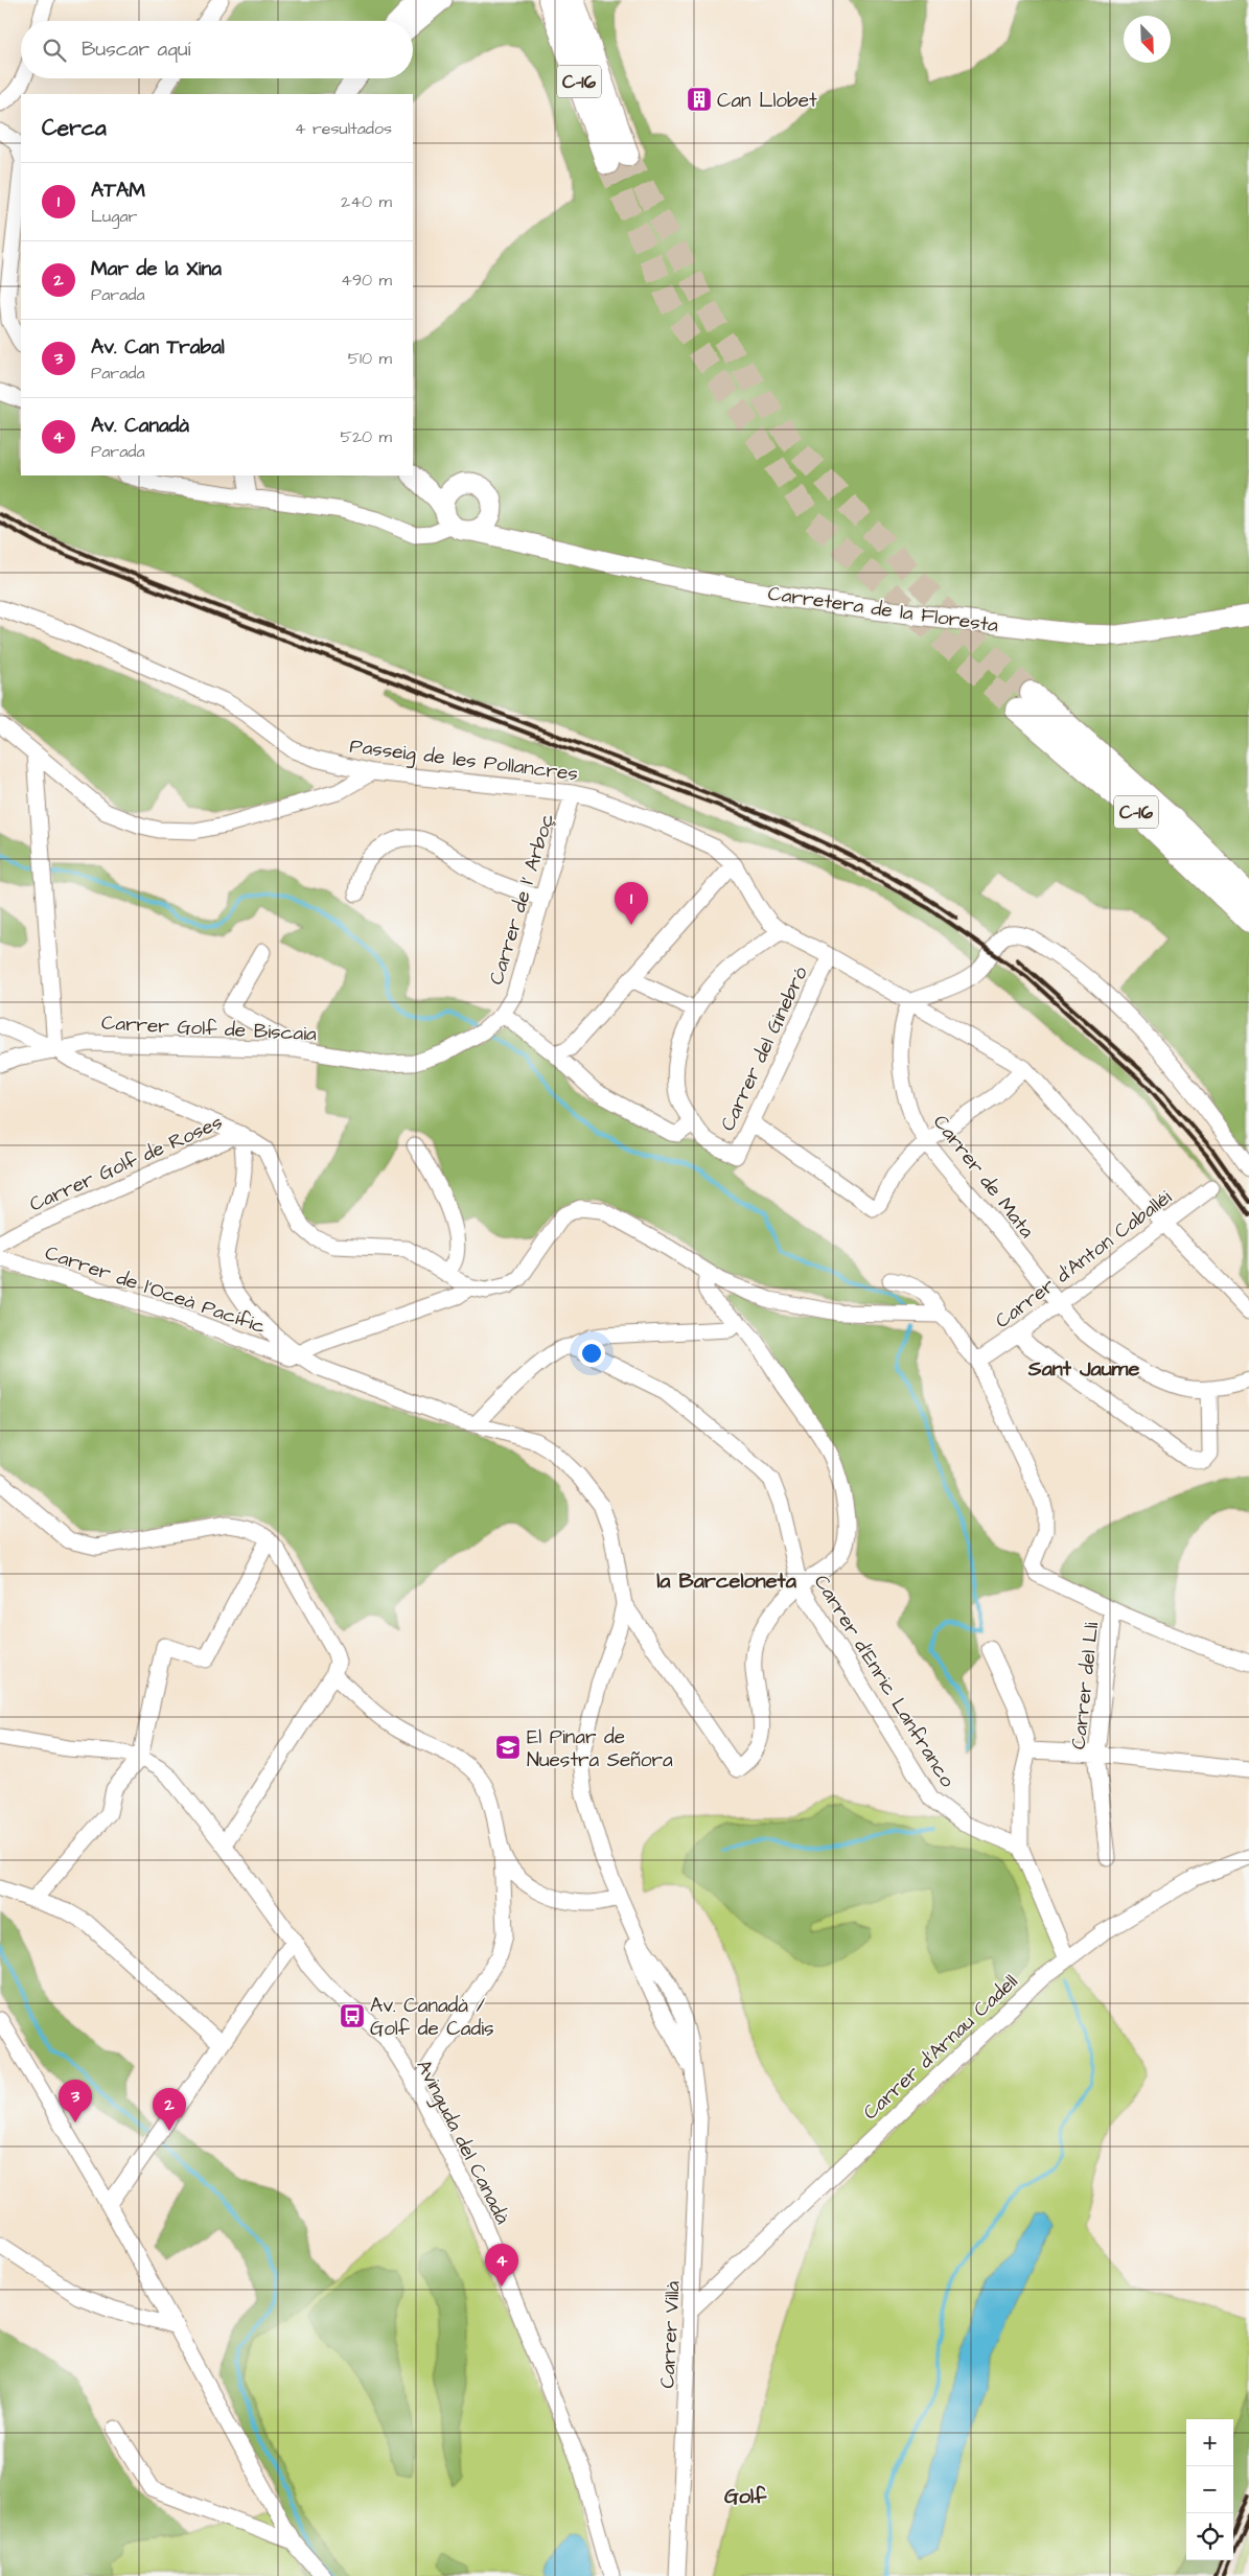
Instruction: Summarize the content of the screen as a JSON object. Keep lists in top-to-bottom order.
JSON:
{
  "streets": {
    "highway": ["C-16"],
    "main road": ["Carretera de la Floresta"],
    "street": [
      "Passeig de les Pollancres",
      "Carrer de l' Arboç",
      "Carrer Golf de Biscaia",
      "Carrer del Ginebró",
      "Carrer Golf de Roses",
      "Carrer de Mata",
      "Carrer d'Anton Caballéi",
      "Carrer de l'Oceà Pacífic",
      "Carrer d'Enric Lanfranco",
      "Carrer del Lli",
      "Carrer d'Arnau Cadell",
      "Avinguda del Canadà",
      "Carrer Villà"
    ]
  },
  "crossings": [
    ["Passeig de les Pollancres", "Carrer de l' Arboç"],
    ["Carrer de l' Arboç", "Carrer Golf de Biscaia"],
    ["Carrer de Mata", "Carrer d'Anton Caballéi"],
    ["Carrer d'Arnau Cadell", "Carrer Villà"]
  ],
  "districts": ["Sant Jaume", "la Barceloneta", "Golf"],
  "places": {
    "building": ["Can Llobet"],
    "school or university": ["El Pinar de Nuestra Señora"],
    "bus stop": ["Av. Canadà / Golf de Cadis"]
  },
  "north": "bottom right",
  "page": {
    "search": "Buscar aquí",
    "heading": ["Cerca", "4 resultados"],
    "list": [
      {
        "mark": "1",
        "name": "ATAM",
        "note": "Lugar",
        "value": "240 m"
      },
      {
        "mark": "2",
        "name": "Mar de la Xina",
        "note": "Parada",
        "value": "490 m"
      },
      {
        "mark": "3",
        "name": "Av. Can Trabal",
        "note": "Parada",
        "value": "510 m"
      },
      {
        "mark": "4",
        "name": "Av. Canadà",
        "note": "Parada",
        "value": "520 m"
      }
    ],
    "pins": [
      "1",
      "3",
      "2",
      "4"
    ],
    "map_buttons": ["+", "−"]
  }
}
